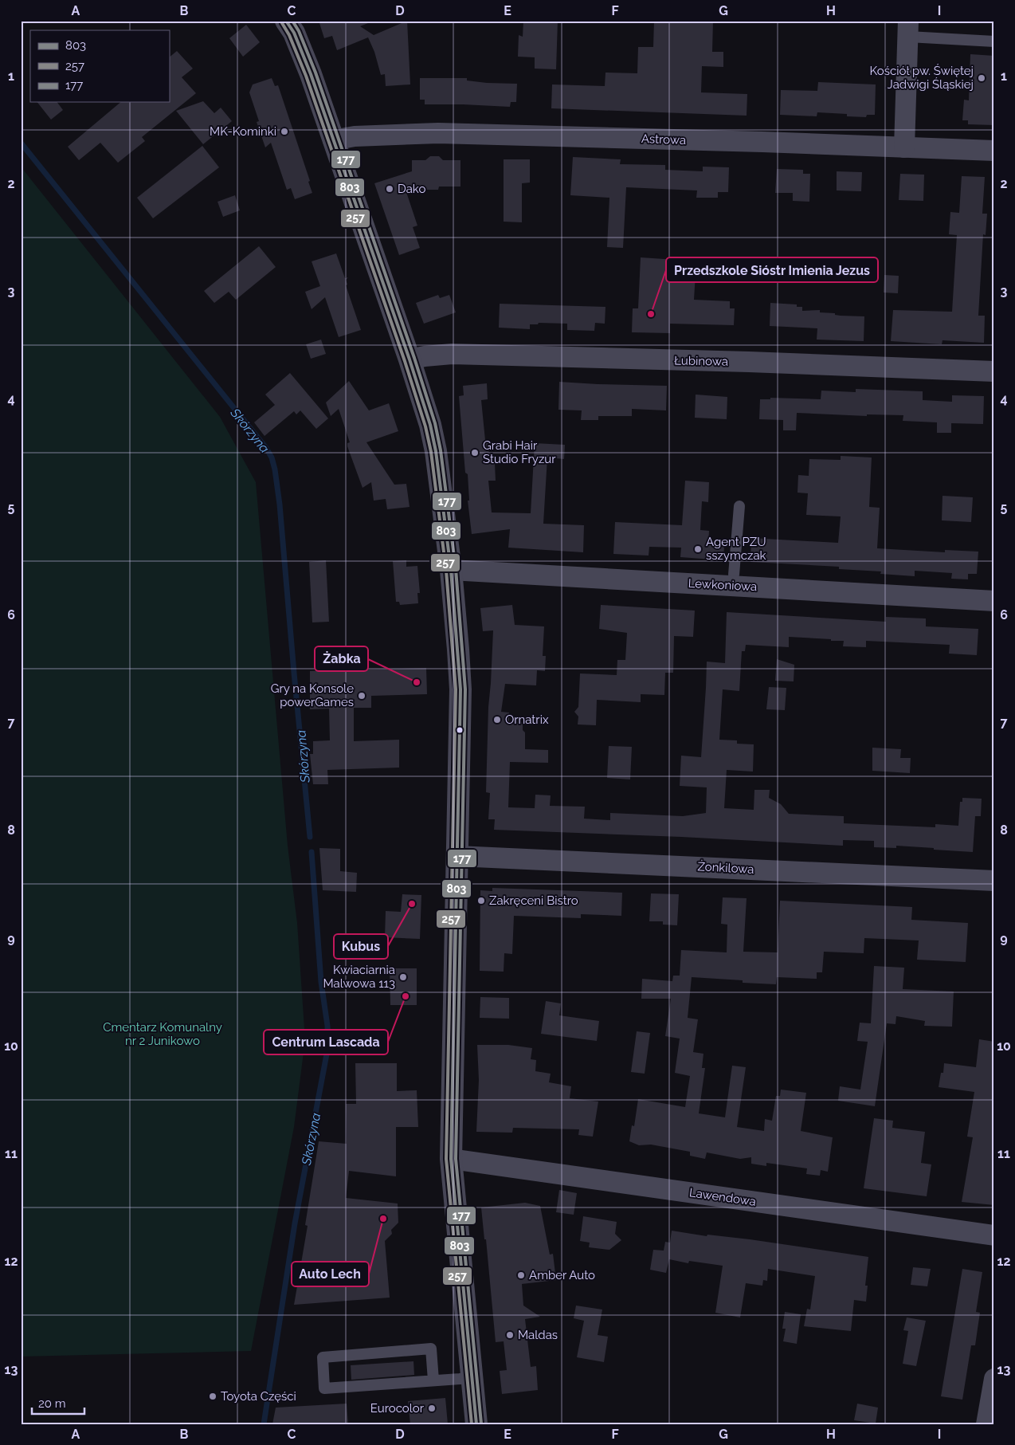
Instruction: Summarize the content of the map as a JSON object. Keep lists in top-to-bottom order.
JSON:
{
  "streets": {
    "street": [
      "Astrowa",
      "Łubinowa",
      "Lewkoniowa",
      "Żonkilowa",
      "Lawendowa"
    ]
  },
  "water": ["Skórzyna"],
  "parks": ["Cmentarz Komunalny nr 2 Junikowo"],
  "places": [
    "Kościół pw. Świętej Jadwigi Śląskiej",
    "MK-Kominki",
    "Dako",
    "Przedszkole Sióstr Imienia Jezus",
    "Grabi Hair Studio Fryzur",
    "Agent PZU sszymczak",
    "Żabka",
    "Gry na Konsole powerGames",
    "Ornatrix",
    "Zakręceni Bistro",
    "Kubus",
    "Kwiaciarnia Malwowa 113",
    "Centrum Lascada",
    "Auto Lech",
    "Amber Auto",
    "Maldas",
    "Toyota Części",
    "Eurocolor"
  ],
  "lines": ["transit line 803", "transit line 177", "transit line 257"],
  "legend": ["803", "257", "177"],
  "scale_bar": "20 m",
  "grid": {
    "columns": [
      "A",
      "B",
      "C",
      "D",
      "E",
      "F",
      "G",
      "H",
      "I"
    ],
    "rows": [
      "1",
      "2",
      "3",
      "4",
      "5",
      "6",
      "7",
      "8",
      "9",
      "10",
      "11",
      "12",
      "13"
    ]
  }
}
